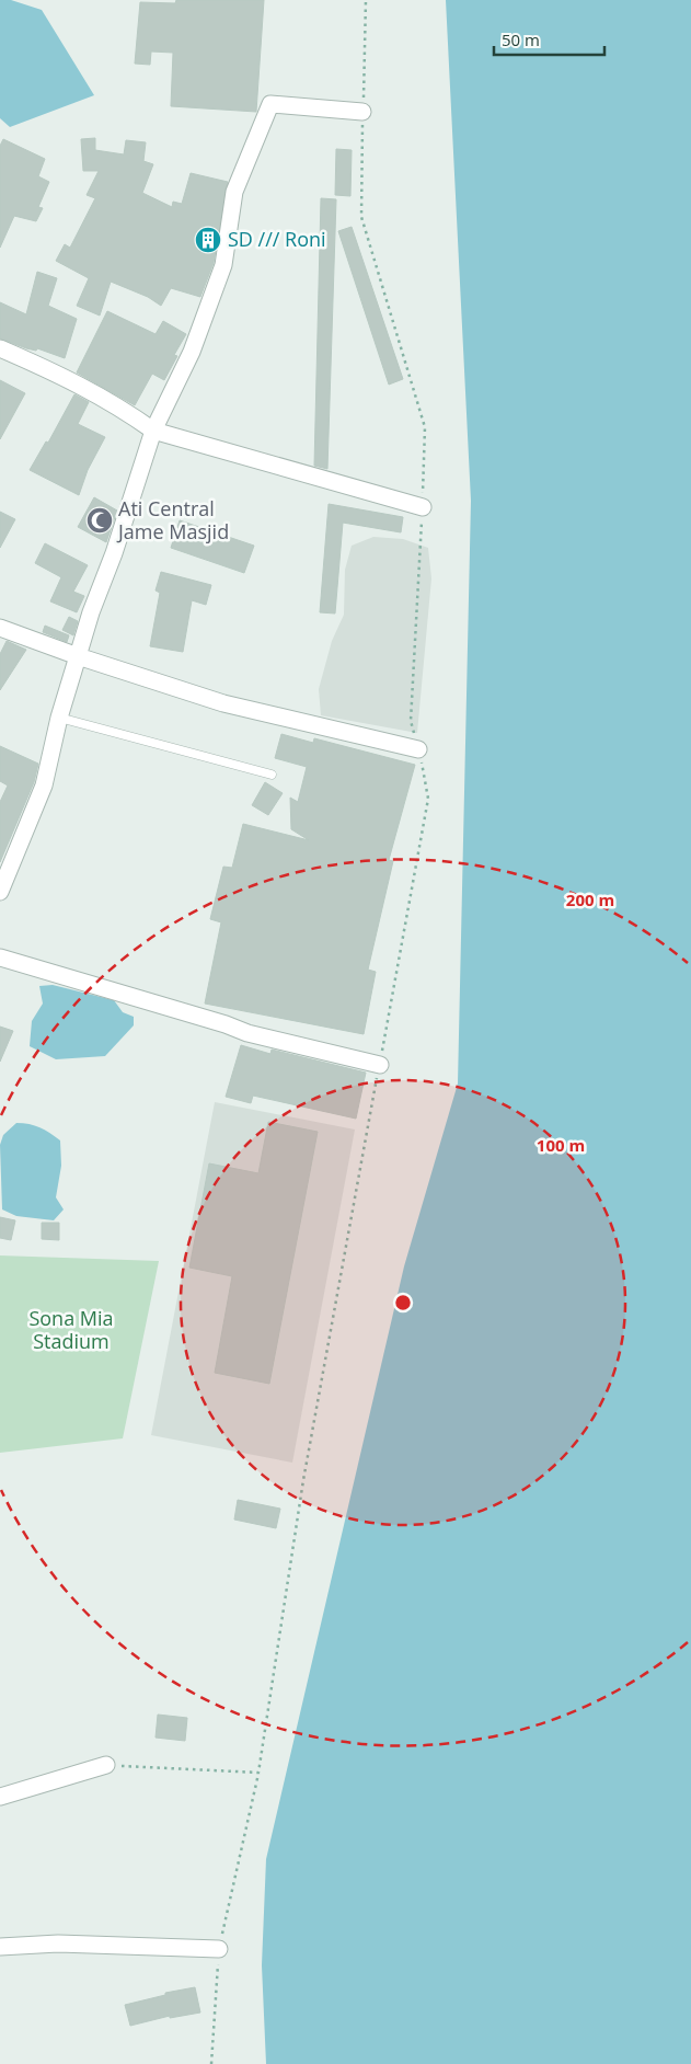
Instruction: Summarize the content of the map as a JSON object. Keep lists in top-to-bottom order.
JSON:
{
  "parks": ["Sona Mia Stadium"],
  "places": {
    "building": ["SD /// Roni"],
    "mosque": ["Ati Central Jame Masjid"]
  },
  "scale_bar": "50 m",
  "rings": ["200 m", "100 m"]
}
